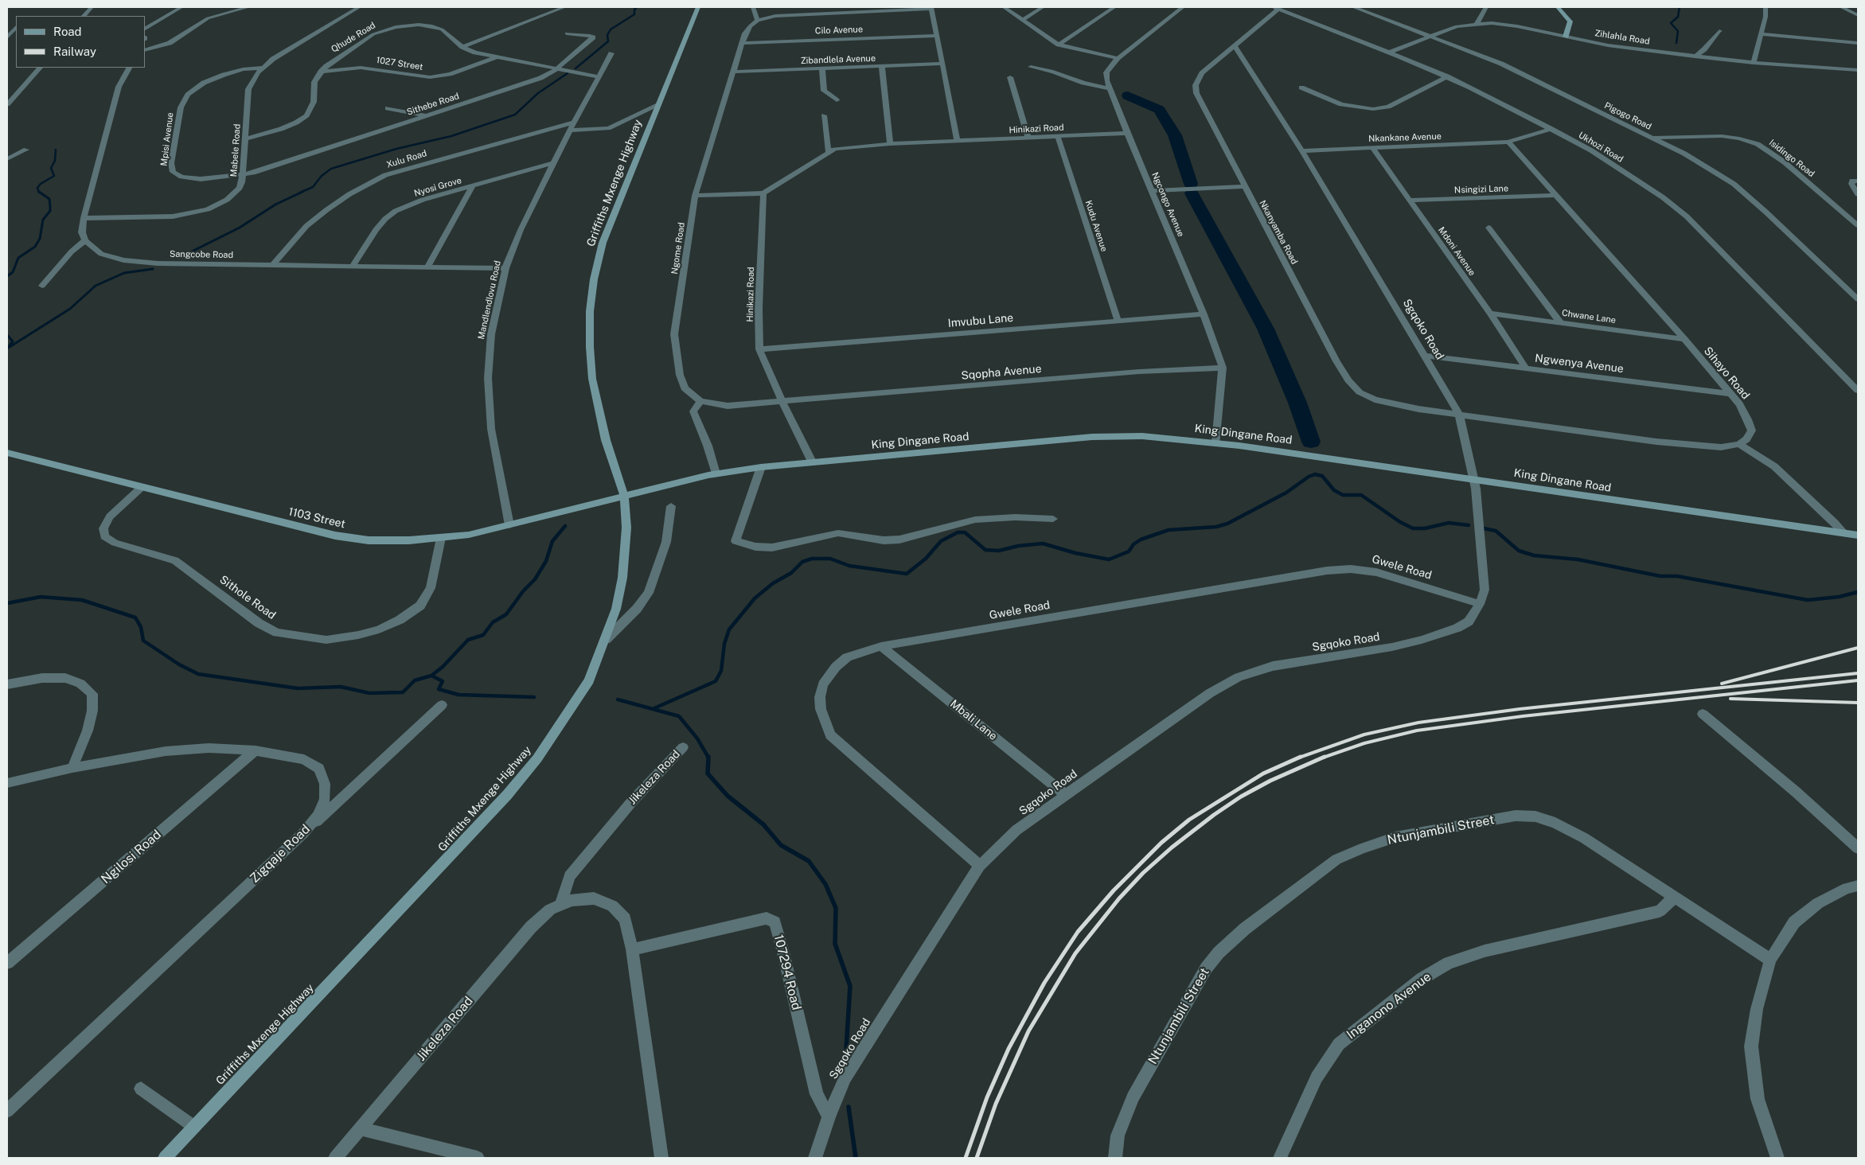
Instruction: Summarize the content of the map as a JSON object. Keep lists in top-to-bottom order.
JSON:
{
  "streets": {
    "street": [
      "Cilo Avenue",
      "Qhude Road",
      "Zihlahla Road",
      "Zibandlela Avenue",
      "1027 Street",
      "Sithebe Road",
      "Pigogo Road",
      "Hinikazi Road",
      "Nkankane Avenue",
      "Mpisi Avenue",
      "Ukhozi Road",
      "Mabele Road",
      "Isidingo Road",
      "Xulu Road",
      "Griffiths Mxenge Highway",
      "Nyosi Grove",
      "Nsingizi Lane",
      "Ngcongo Avenue",
      "Kudu Avenue",
      "Nkanyamba Road",
      "Ngome Road",
      "Mdoni Avenue",
      "Sangcobe Road",
      "Mandlendlovu Road",
      "Chwane Lane",
      "Imvubu Lane",
      "Sgqoko Road",
      "Ngwenya Avenue",
      "Sqopha Avenue",
      "Sihayo Road",
      "King Dingane Road",
      "1103 Street",
      "Gwele Road",
      "Sithole Road",
      "Mbali Lane",
      "Jikeleza Road",
      "Ntunjambili Street",
      "Zigqaje Road",
      "Ngilosi Road",
      "107294 Road",
      "Inganono Avenue"
    ]
  },
  "crossings": [
    ["Cilo Avenue", "Ngome Road"],
    ["Qhude Road", "1027 Street"],
    ["Qhude Road", "Sithebe Road"],
    ["Qhude Road", "Mabele Road"],
    ["Qhude Road", "Mandlendlovu Road"],
    ["Zihlahla Road", "Pigogo Road"],
    ["Zihlahla Road", "Ukhozi Road"],
    ["Zibandlela Avenue", "Ngome Road"],
    ["Sithebe Road", "Mpisi Avenue"],
    ["Sithebe Road", "Mabele Road"],
    ["Pigogo Road", "Isidingo Road"],
    ["Hinikazi Road", "Ngcongo Avenue"],
    ["Hinikazi Road", "Kudu Avenue"],
    ["Hinikazi Road", "Ngome Road"],
    ["Hinikazi Road", "Imvubu Lane"],
    ["Hinikazi Road", "Sqopha Avenue"],
    ["Hinikazi Road", "King Dingane Road"],
    ["Nkankane Avenue", "Mdoni Avenue"],
    ["Nkankane Avenue", "Sgqoko Road"],
    ["Nkankane Avenue", "Sihayo Road"],
    ["Mpisi Avenue", "Mabele Road"],
    ["Ukhozi Road", "Nkanyamba Road"],
    ["Xulu Road", "Sangcobe Road"],
    ["Xulu Road", "Mandlendlovu Road"],
    ["Griffiths Mxenge Highway", "King Dingane Road"],
    ["Griffiths Mxenge Highway", "1103 Street"],
    ["Nyosi Grove", "Sangcobe Road"],
    ["Nyosi Grove", "Mandlendlovu Road"],
    ["Nsingizi Lane", "Mdoni Avenue"],
    ["Nsingizi Lane", "Sihayo Road"],
    ["Ngcongo Avenue", "Imvubu Lane"],
    ["Ngcongo Avenue", "Sqopha Avenue"],
    ["Ngcongo Avenue", "King Dingane Road"],
    ["Kudu Avenue", "Imvubu Lane"],
    ["Nkanyamba Road", "Sgqoko Road"],
    ["Ngome Road", "Sqopha Avenue"],
    ["Mdoni Avenue", "Chwane Lane"],
    ["Mdoni Avenue", "Ngwenya Avenue"],
    ["Sangcobe Road", "Mandlendlovu Road"],
    ["Mandlendlovu Road", "1103 Street"],
    ["Chwane Lane", "Sihayo Road"],
    ["Sgqoko Road", "Ngwenya Avenue"],
    ["Sgqoko Road", "King Dingane Road"],
    ["Sgqoko Road", "Gwele Road"],
    ["Sgqoko Road", "Mbali Lane"],
    ["Sgqoko Road", "107294 Road"],
    ["Ngwenya Avenue", "Sihayo Road"],
    ["King Dingane Road", "1103 Street"],
    ["1103 Street", "Sithole Road"],
    ["Gwele Road", "Mbali Lane"],
    ["Jikeleza Road", "107294 Road"],
    ["Ntunjambili Street", "Inganono Avenue"],
    ["Zigqaje Road", "Ngilosi Road"]
  ],
  "legend": ["Road", "Railway"]
}
